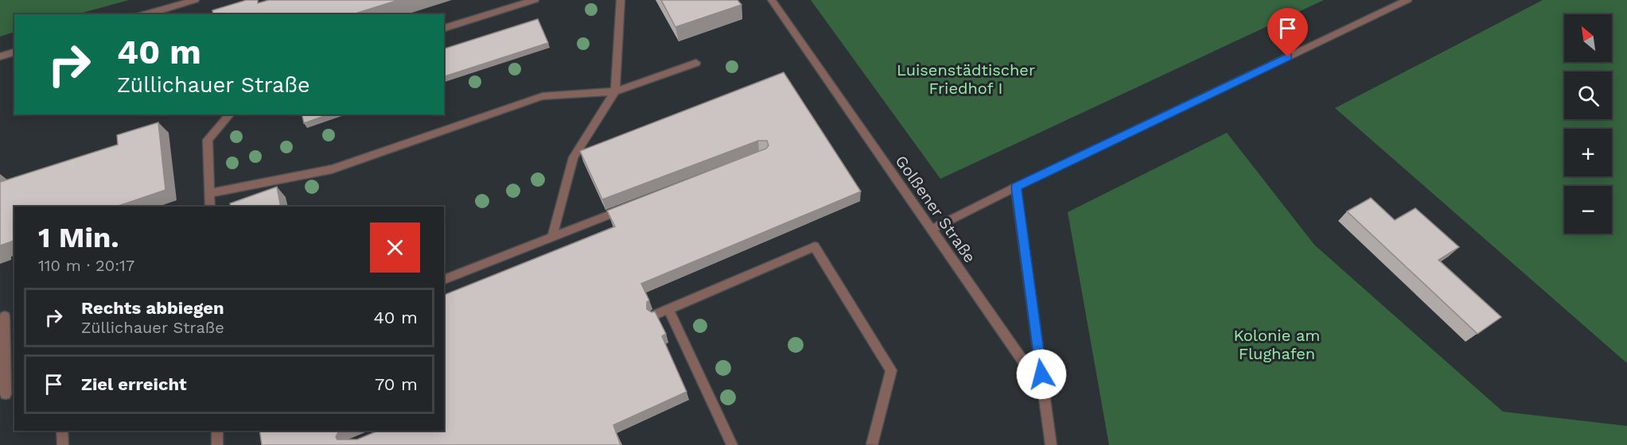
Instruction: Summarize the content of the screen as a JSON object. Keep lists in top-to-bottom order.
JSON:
{
  "streets": {
    "street": ["Golßener Straße"]
  },
  "parks": ["Luisenstädtischer Friedhof I", "Kolonie am Flughafen"],
  "north": "top left",
  "page": {
    "map_buttons": ["+", "−"],
    "turn": ["40 m", "Züllichauer Straße"],
    "heading": ["1 Min.", "110 m · 20:17"],
    "list": [
      {
        "name": "Rechts abbiegen",
        "note": "Züllichauer Straße",
        "value": "40 m"
      },
      {
        "name": "Ziel erreicht",
        "value": "70 m"
      }
    ]
  }
}
